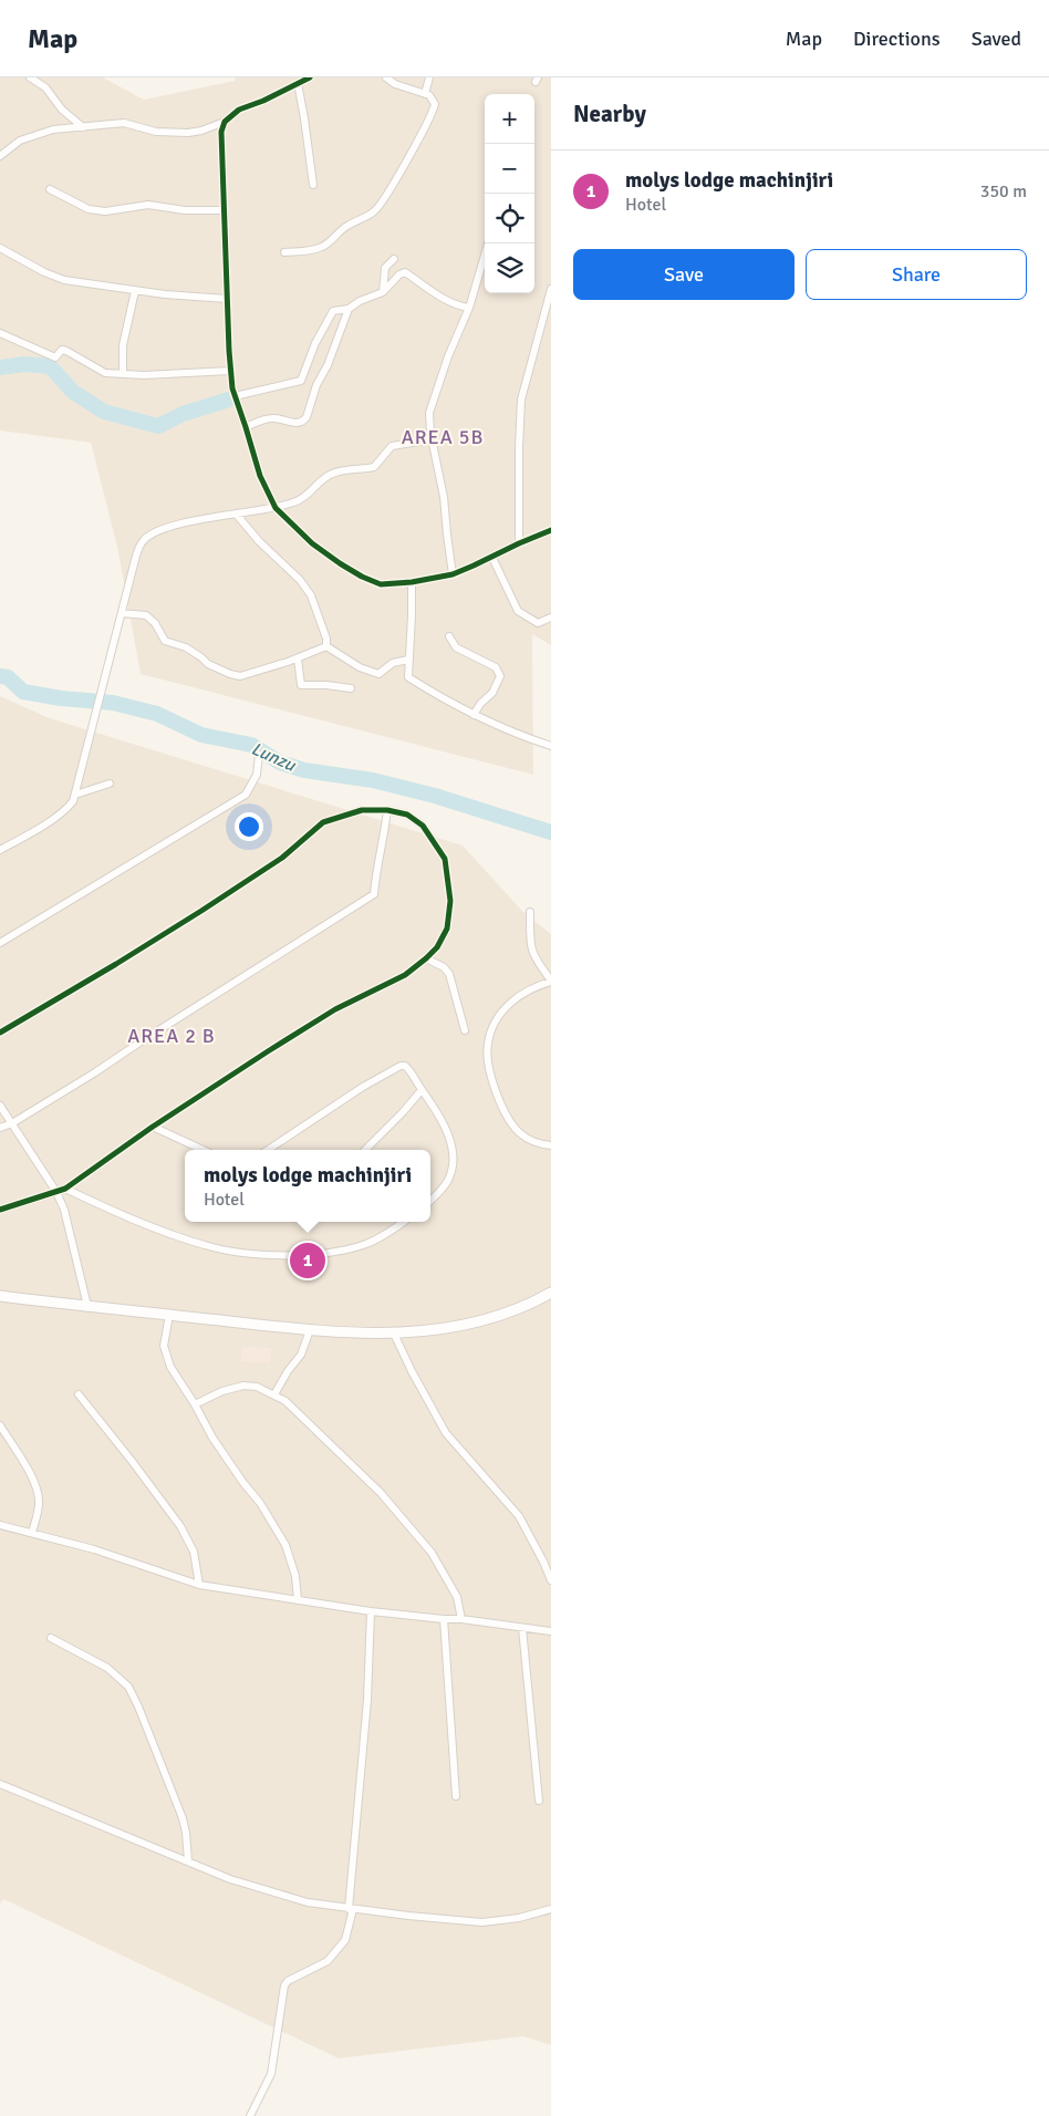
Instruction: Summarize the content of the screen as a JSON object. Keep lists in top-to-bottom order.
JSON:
{
  "districts": ["AREA 5B", "AREA 2 B"],
  "water": ["Lunzu"],
  "page": {
    "header": "Map",
    "nav": ["Map", "Directions", "Saved"],
    "heading": "Nearby",
    "map_buttons": ["+", "−"],
    "list": [
      {
        "mark": "1",
        "name": "molys lodge machinjiri",
        "note": "Hotel",
        "value": "350 m"
      }
    ],
    "buttons": ["Save", "Share"],
    "popup": ["molys lodge machinjiri", "Hotel"],
    "pins": "1"
  }
}
